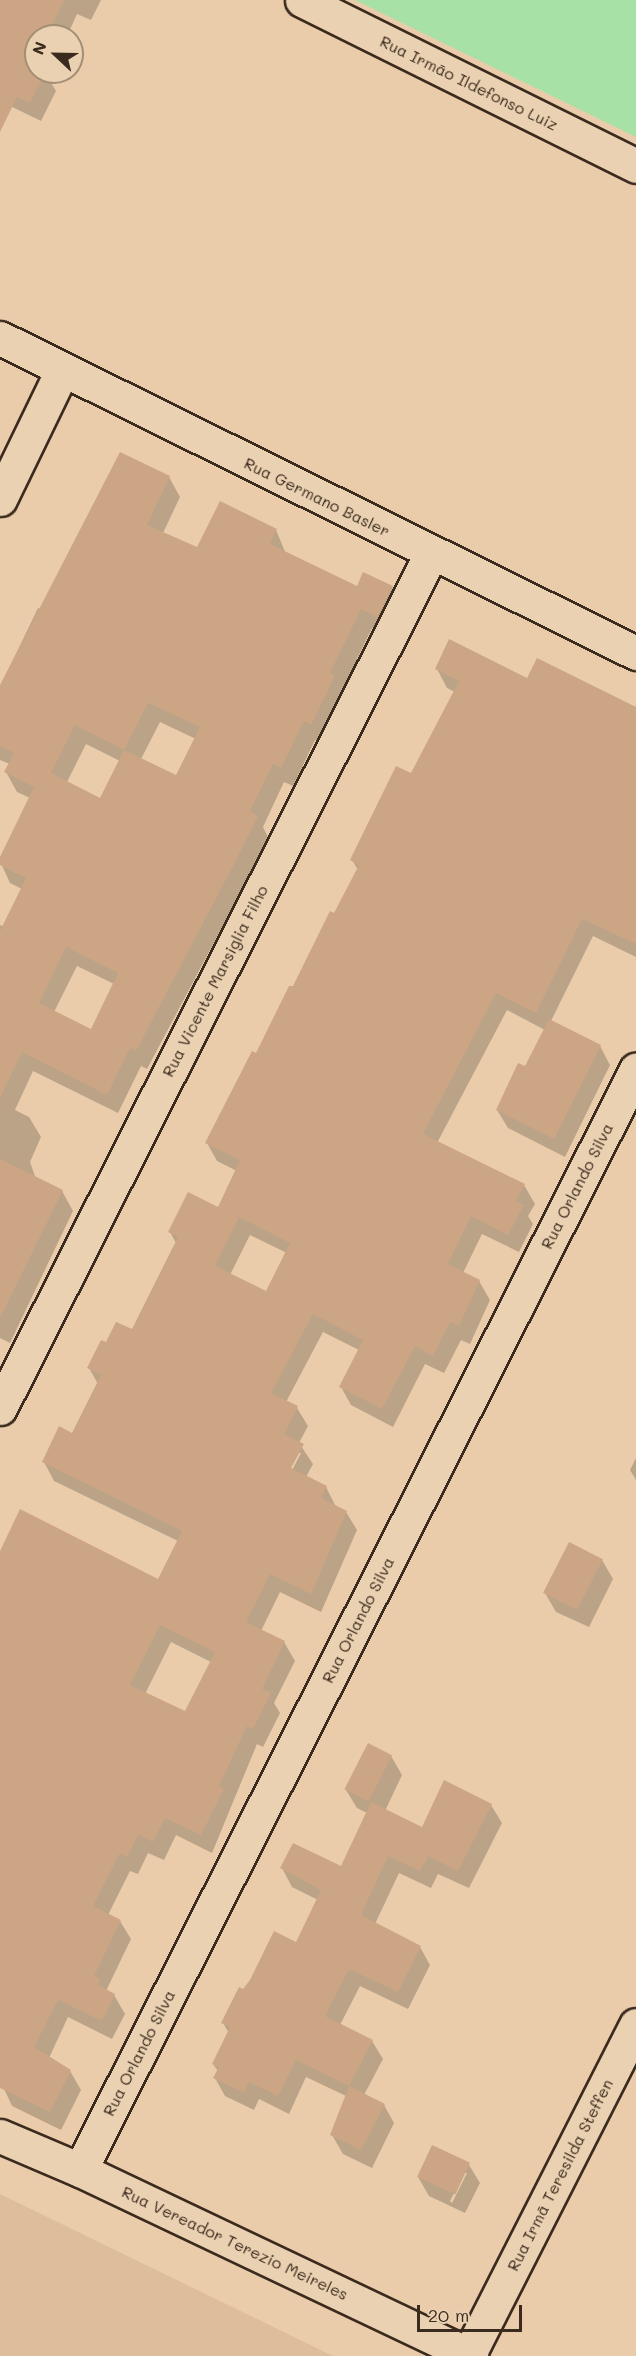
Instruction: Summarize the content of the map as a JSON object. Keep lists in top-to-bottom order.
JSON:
{
  "streets": {
    "street": [
      "Rua Irmão Ildefonso Luiz",
      "Rua Germano Basler",
      "Rua Vicente Marsiglia Filho",
      "Rua Orlando Silva",
      "Rua Irmã Teresilda Steffen",
      "Rua Vereador Terezio Meireles"
    ]
  },
  "crossings": [
    ["Rua Germano Basler", "Rua Vicente Marsiglia Filho"],
    ["Rua Orlando Silva", "Rua Vereador Terezio Meireles"],
    ["Rua Irmã Teresilda Steffen", "Rua Vereador Terezio Meireles"]
  ],
  "scale_bar": "20 m",
  "north": "left"
}
